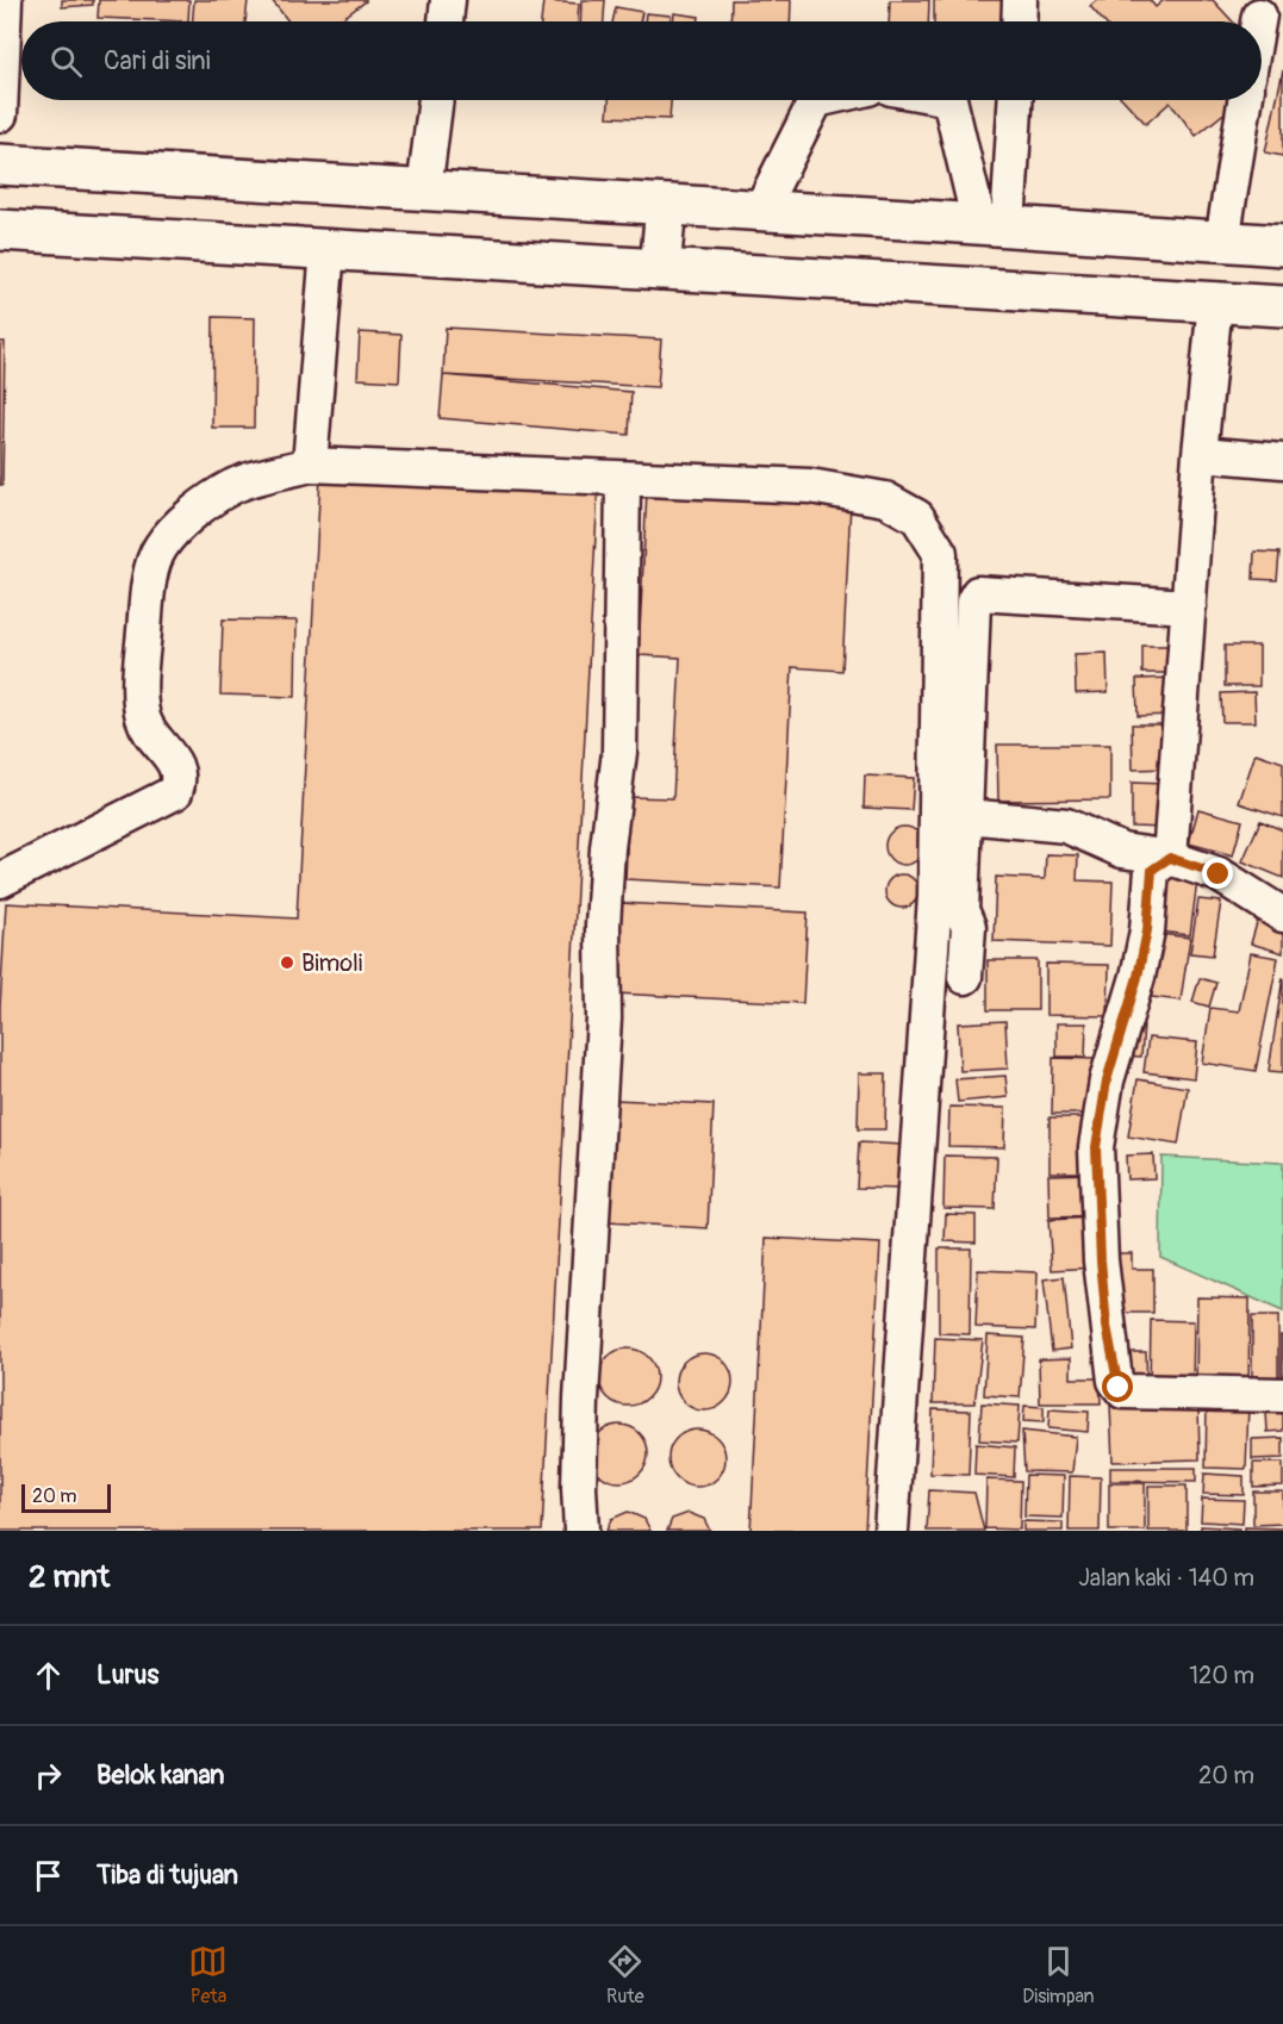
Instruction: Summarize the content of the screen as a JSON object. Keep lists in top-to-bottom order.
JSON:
{
  "places": ["Bimoli"],
  "scale_bar": "20 m",
  "page": {
    "search": "Cari di sini",
    "scale": "20 m",
    "heading": ["2 mnt", "Jalan kaki · 140 m"],
    "list": [
      ["Lurus", "120 m"],
      ["Belok kanan", "20 m"],
      "Tiba di tujuan"
    ],
    "nav": ["Peta", "Rute", "Disimpan"]
  }
}
